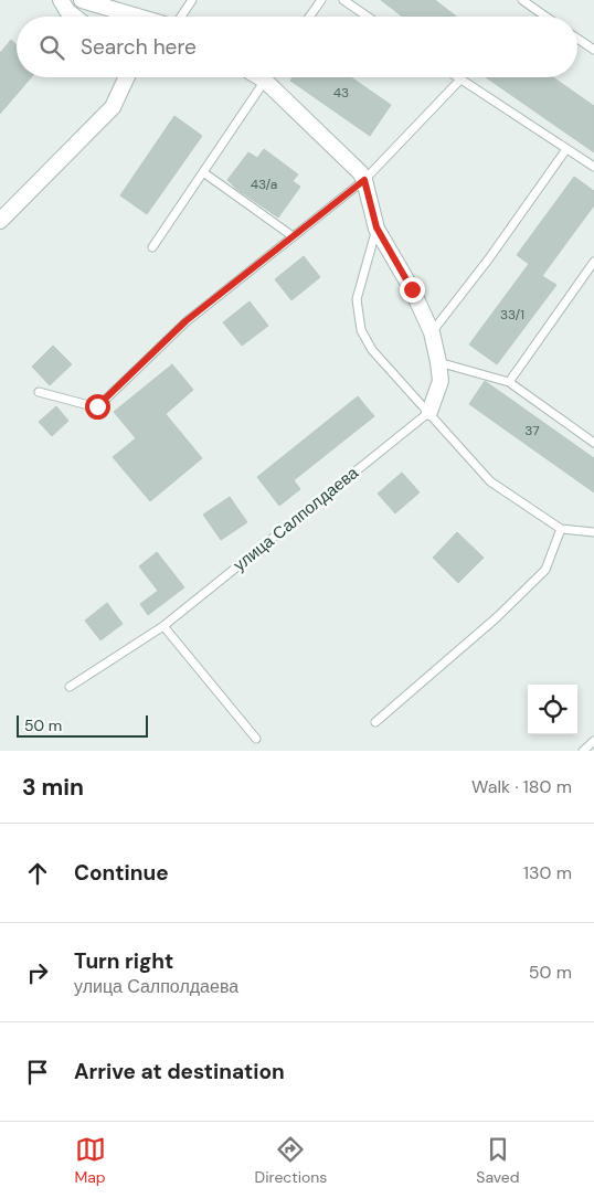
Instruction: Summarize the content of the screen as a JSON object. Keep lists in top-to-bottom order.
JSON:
{
  "streets": {
    "lane": ["улица Салполдаева"]
  },
  "house_numbers": [
    "43",
    "43/a",
    "33/1",
    "37"
  ],
  "scale_bar": "50 m",
  "page": {
    "search": "Search here",
    "scale": "50 m",
    "heading": ["3 min", "Walk · 180 m"],
    "list": [
      ["Continue", "130 m"],
      ["Turn right", "улица Салполдаева", "50 m"],
      "Arrive at destination"
    ],
    "nav": ["Map", "Directions", "Saved"]
  }
}
